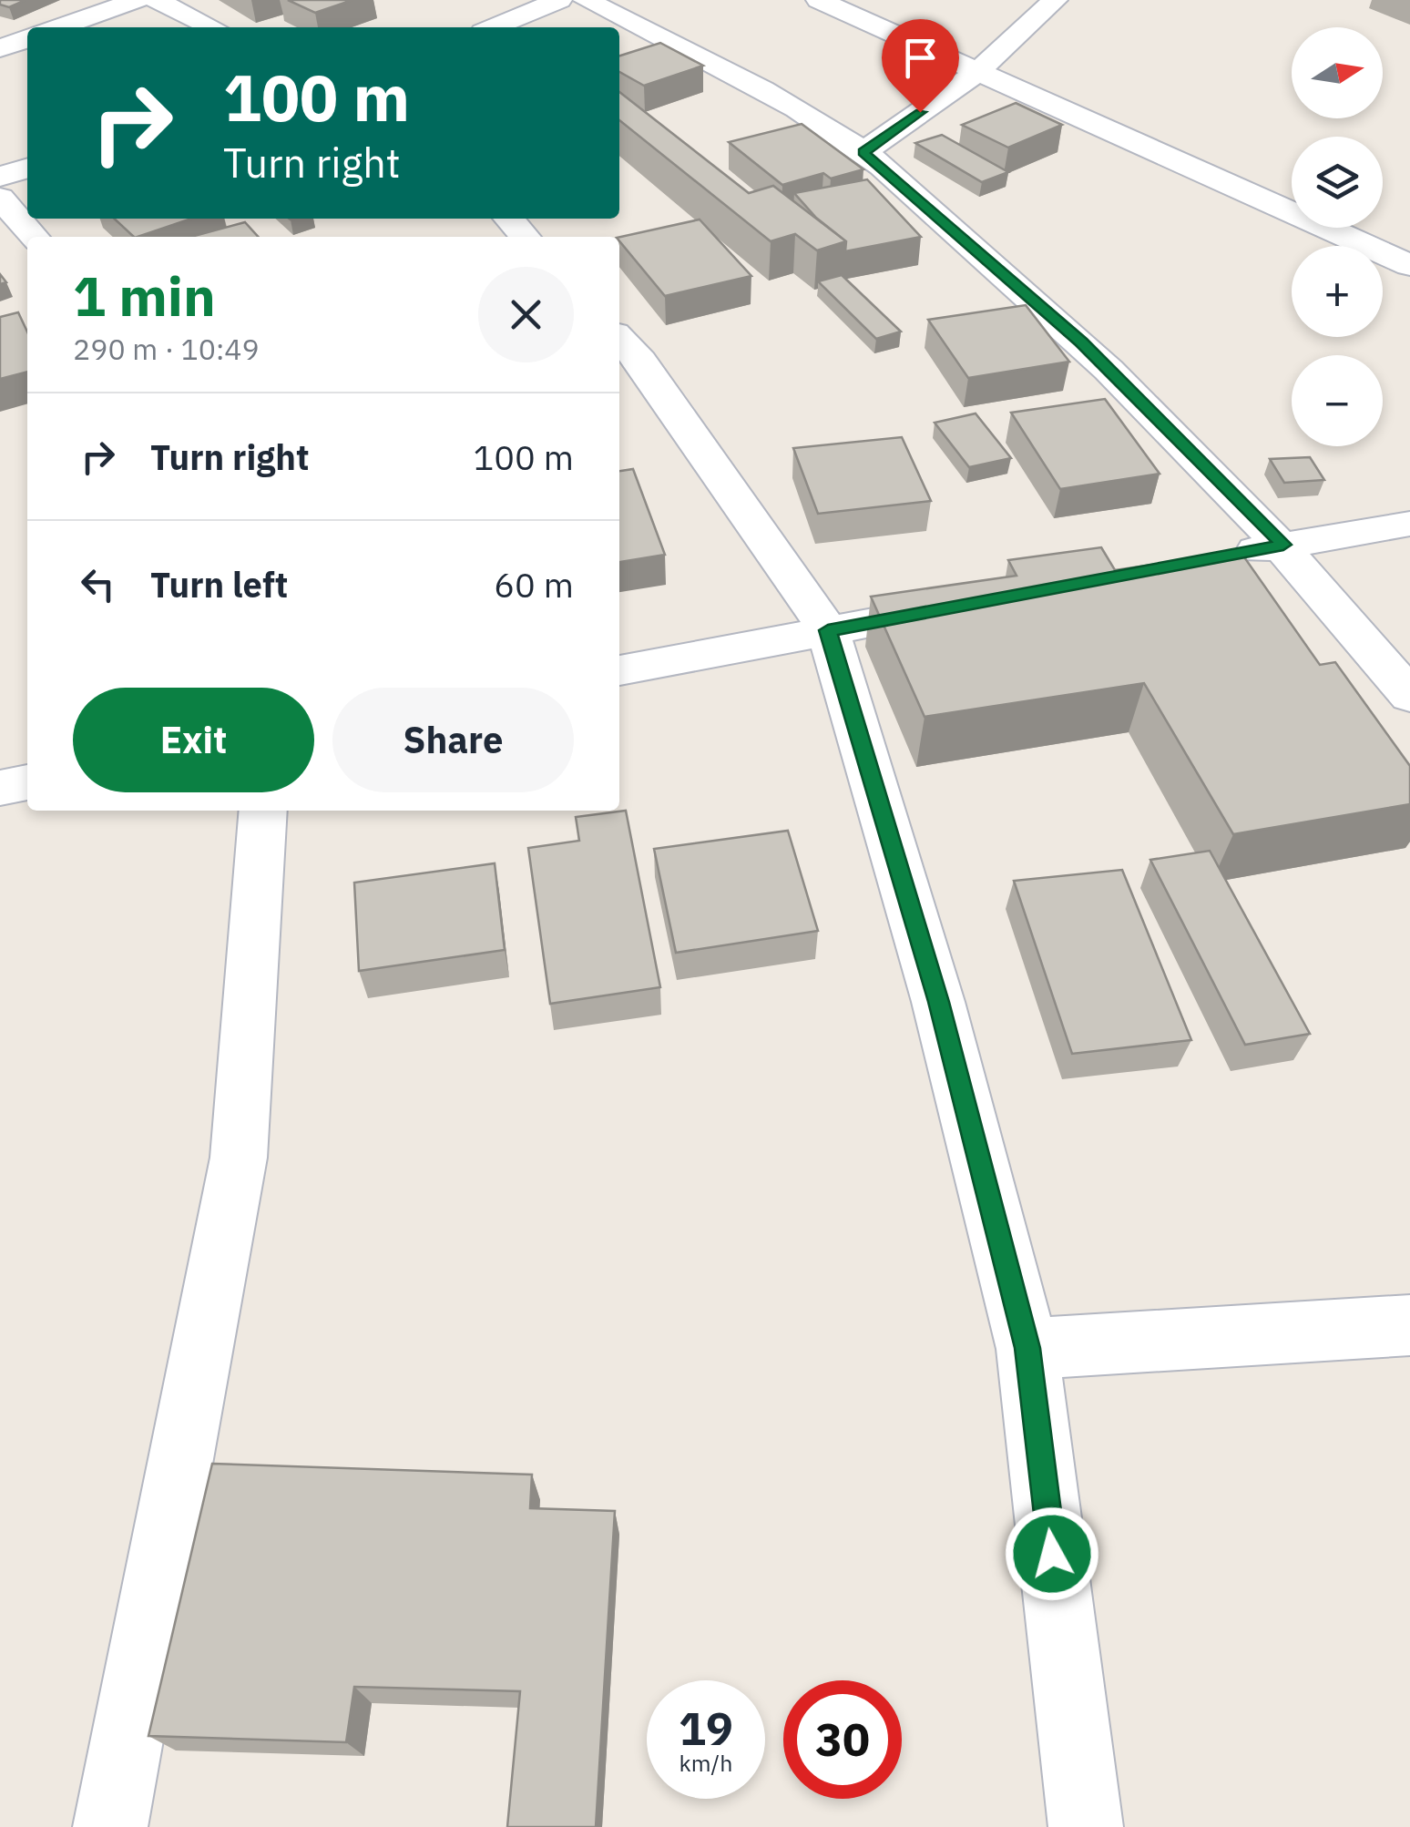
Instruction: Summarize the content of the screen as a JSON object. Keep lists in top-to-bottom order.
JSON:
{
  "north": "right",
  "page": {
    "map_buttons": ["+", "−"],
    "turn": ["100 m", "Turn right"],
    "heading": ["1 min", "290 m · 10:49"],
    "list": [
      {
        "name": "Turn right",
        "value": "100 m"
      },
      {
        "name": "Turn left",
        "value": "60 m"
      }
    ],
    "buttons": ["Exit", "Share"],
    "speed": "19 km/h",
    "limit": "30"
  }
}
